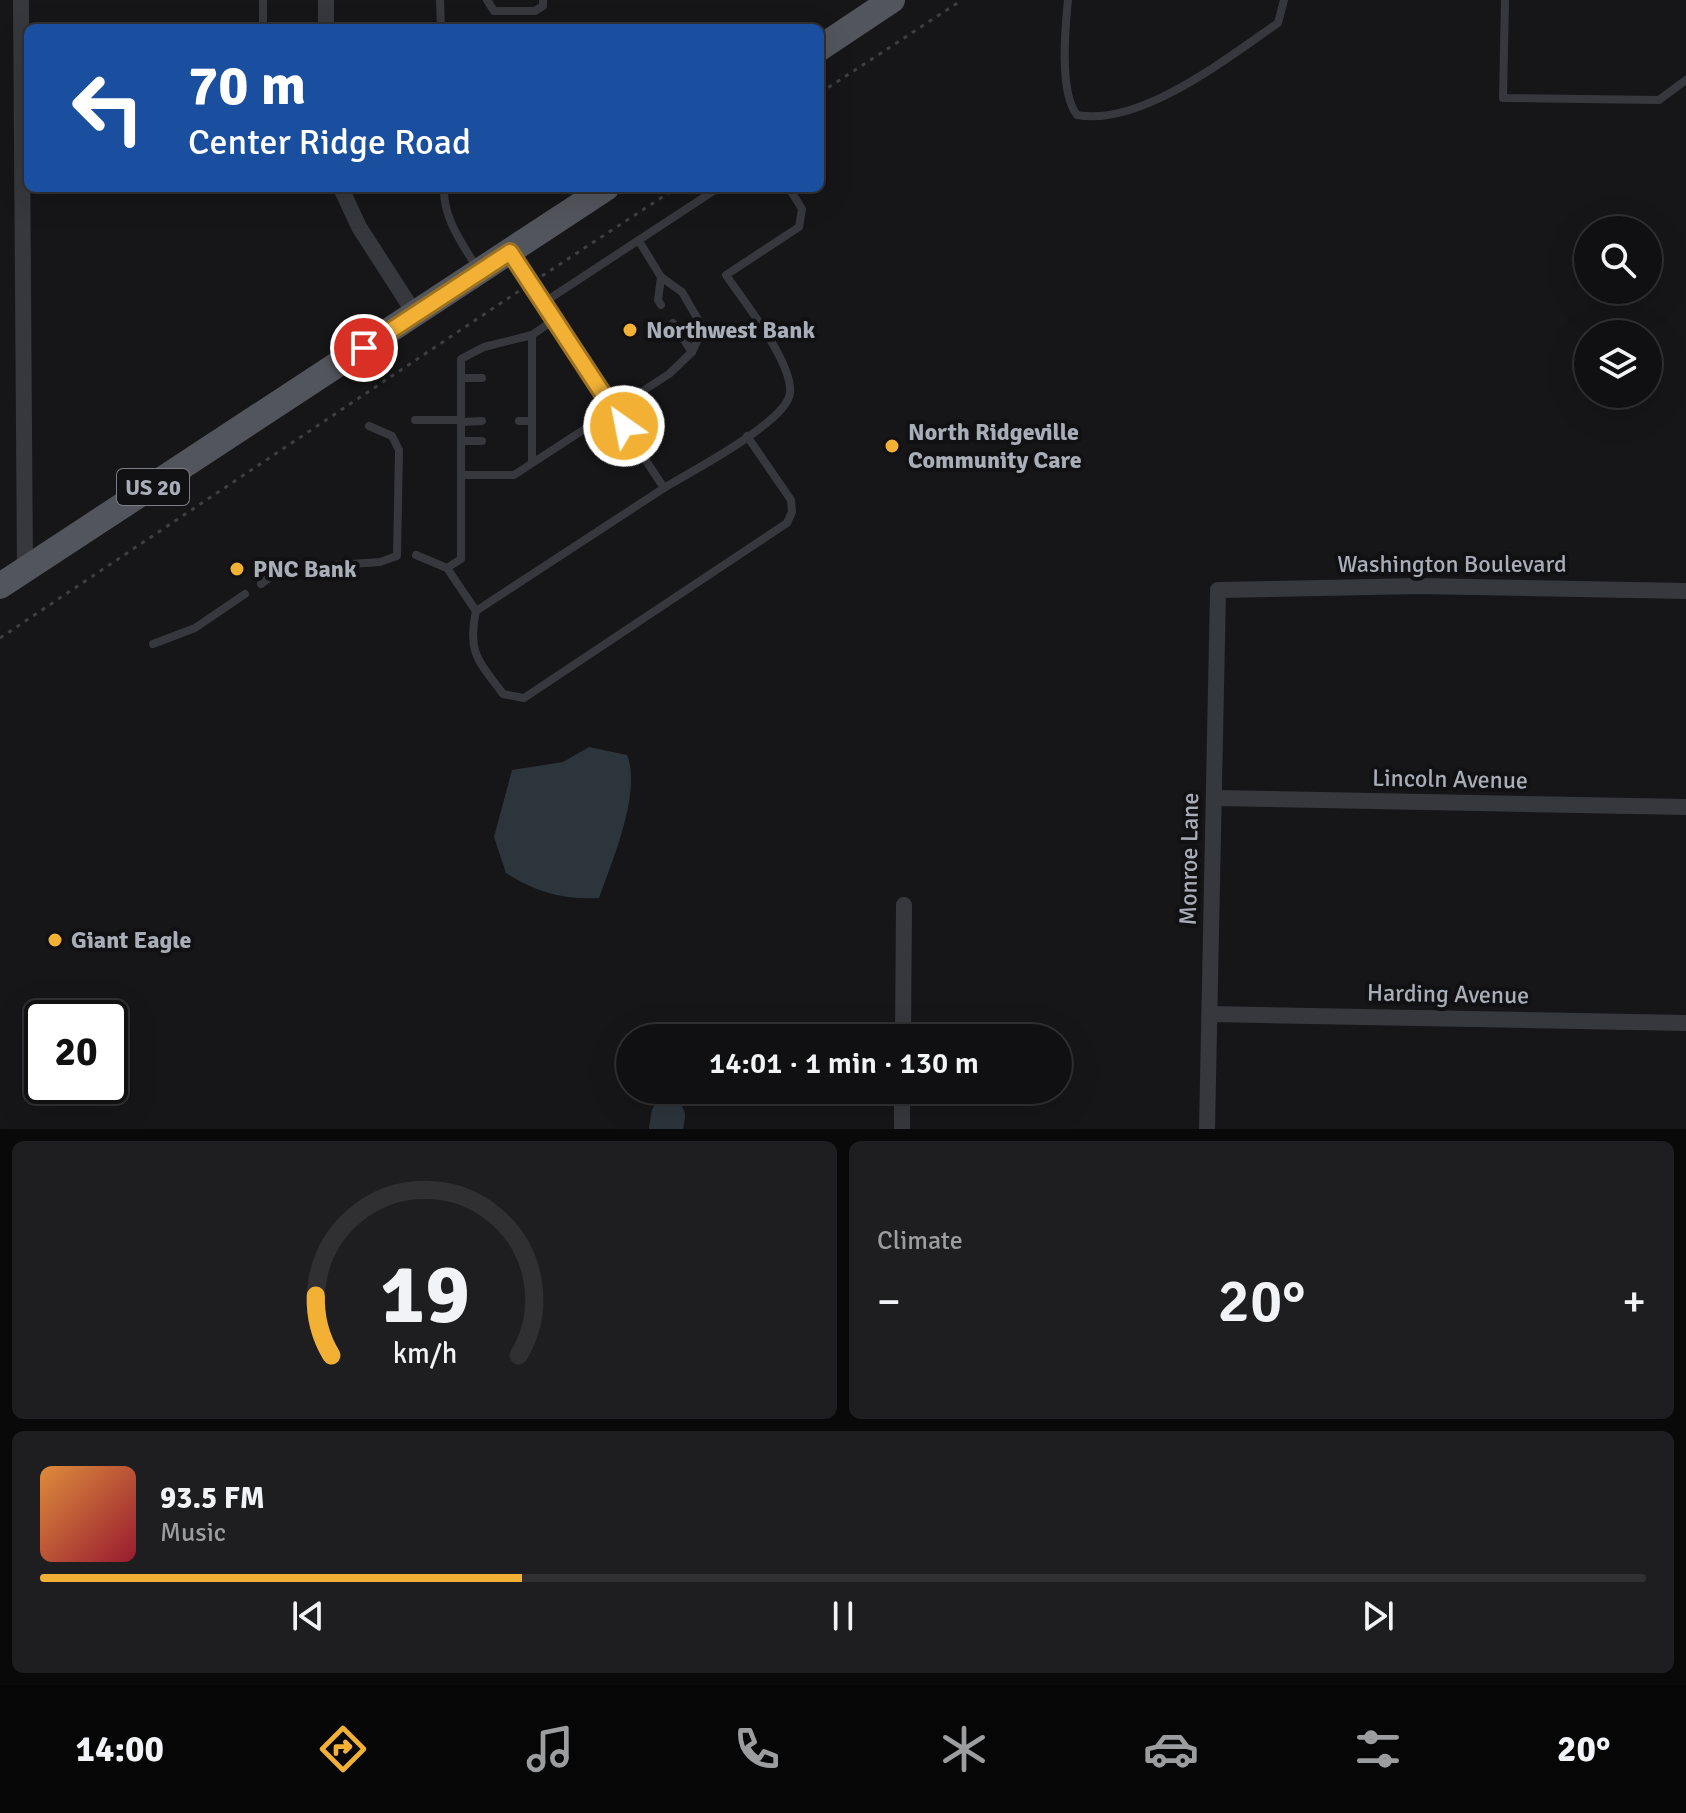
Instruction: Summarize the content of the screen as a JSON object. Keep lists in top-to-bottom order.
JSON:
{
  "streets": {
    "main road": ["US 20"],
    "street": [
      "Washington Boulevard",
      "Lincoln Avenue",
      "Monroe Lane",
      "Harding Avenue"
    ]
  },
  "crossings": [
    ["Washington Boulevard", "Monroe Lane"],
    ["Lincoln Avenue", "Monroe Lane"],
    ["Monroe Lane", "Harding Avenue"]
  ],
  "places": [
    "Northwest Bank",
    "North Ridgeville Community Care",
    "PNC Bank",
    "Giant Eagle"
  ],
  "page": {
    "turn": ["70 m", "Center Ridge Road"],
    "limit": "20",
    "trip": "14:01 · 1 min · 130 m",
    "tile": "Climate",
    "heat": ["−", "20°", "+"],
    "song": ["93.5 FM", "Music"],
    "tabs": ["14:00", "20°"],
    "gauge": ["19", "km/h"]
  }
}
